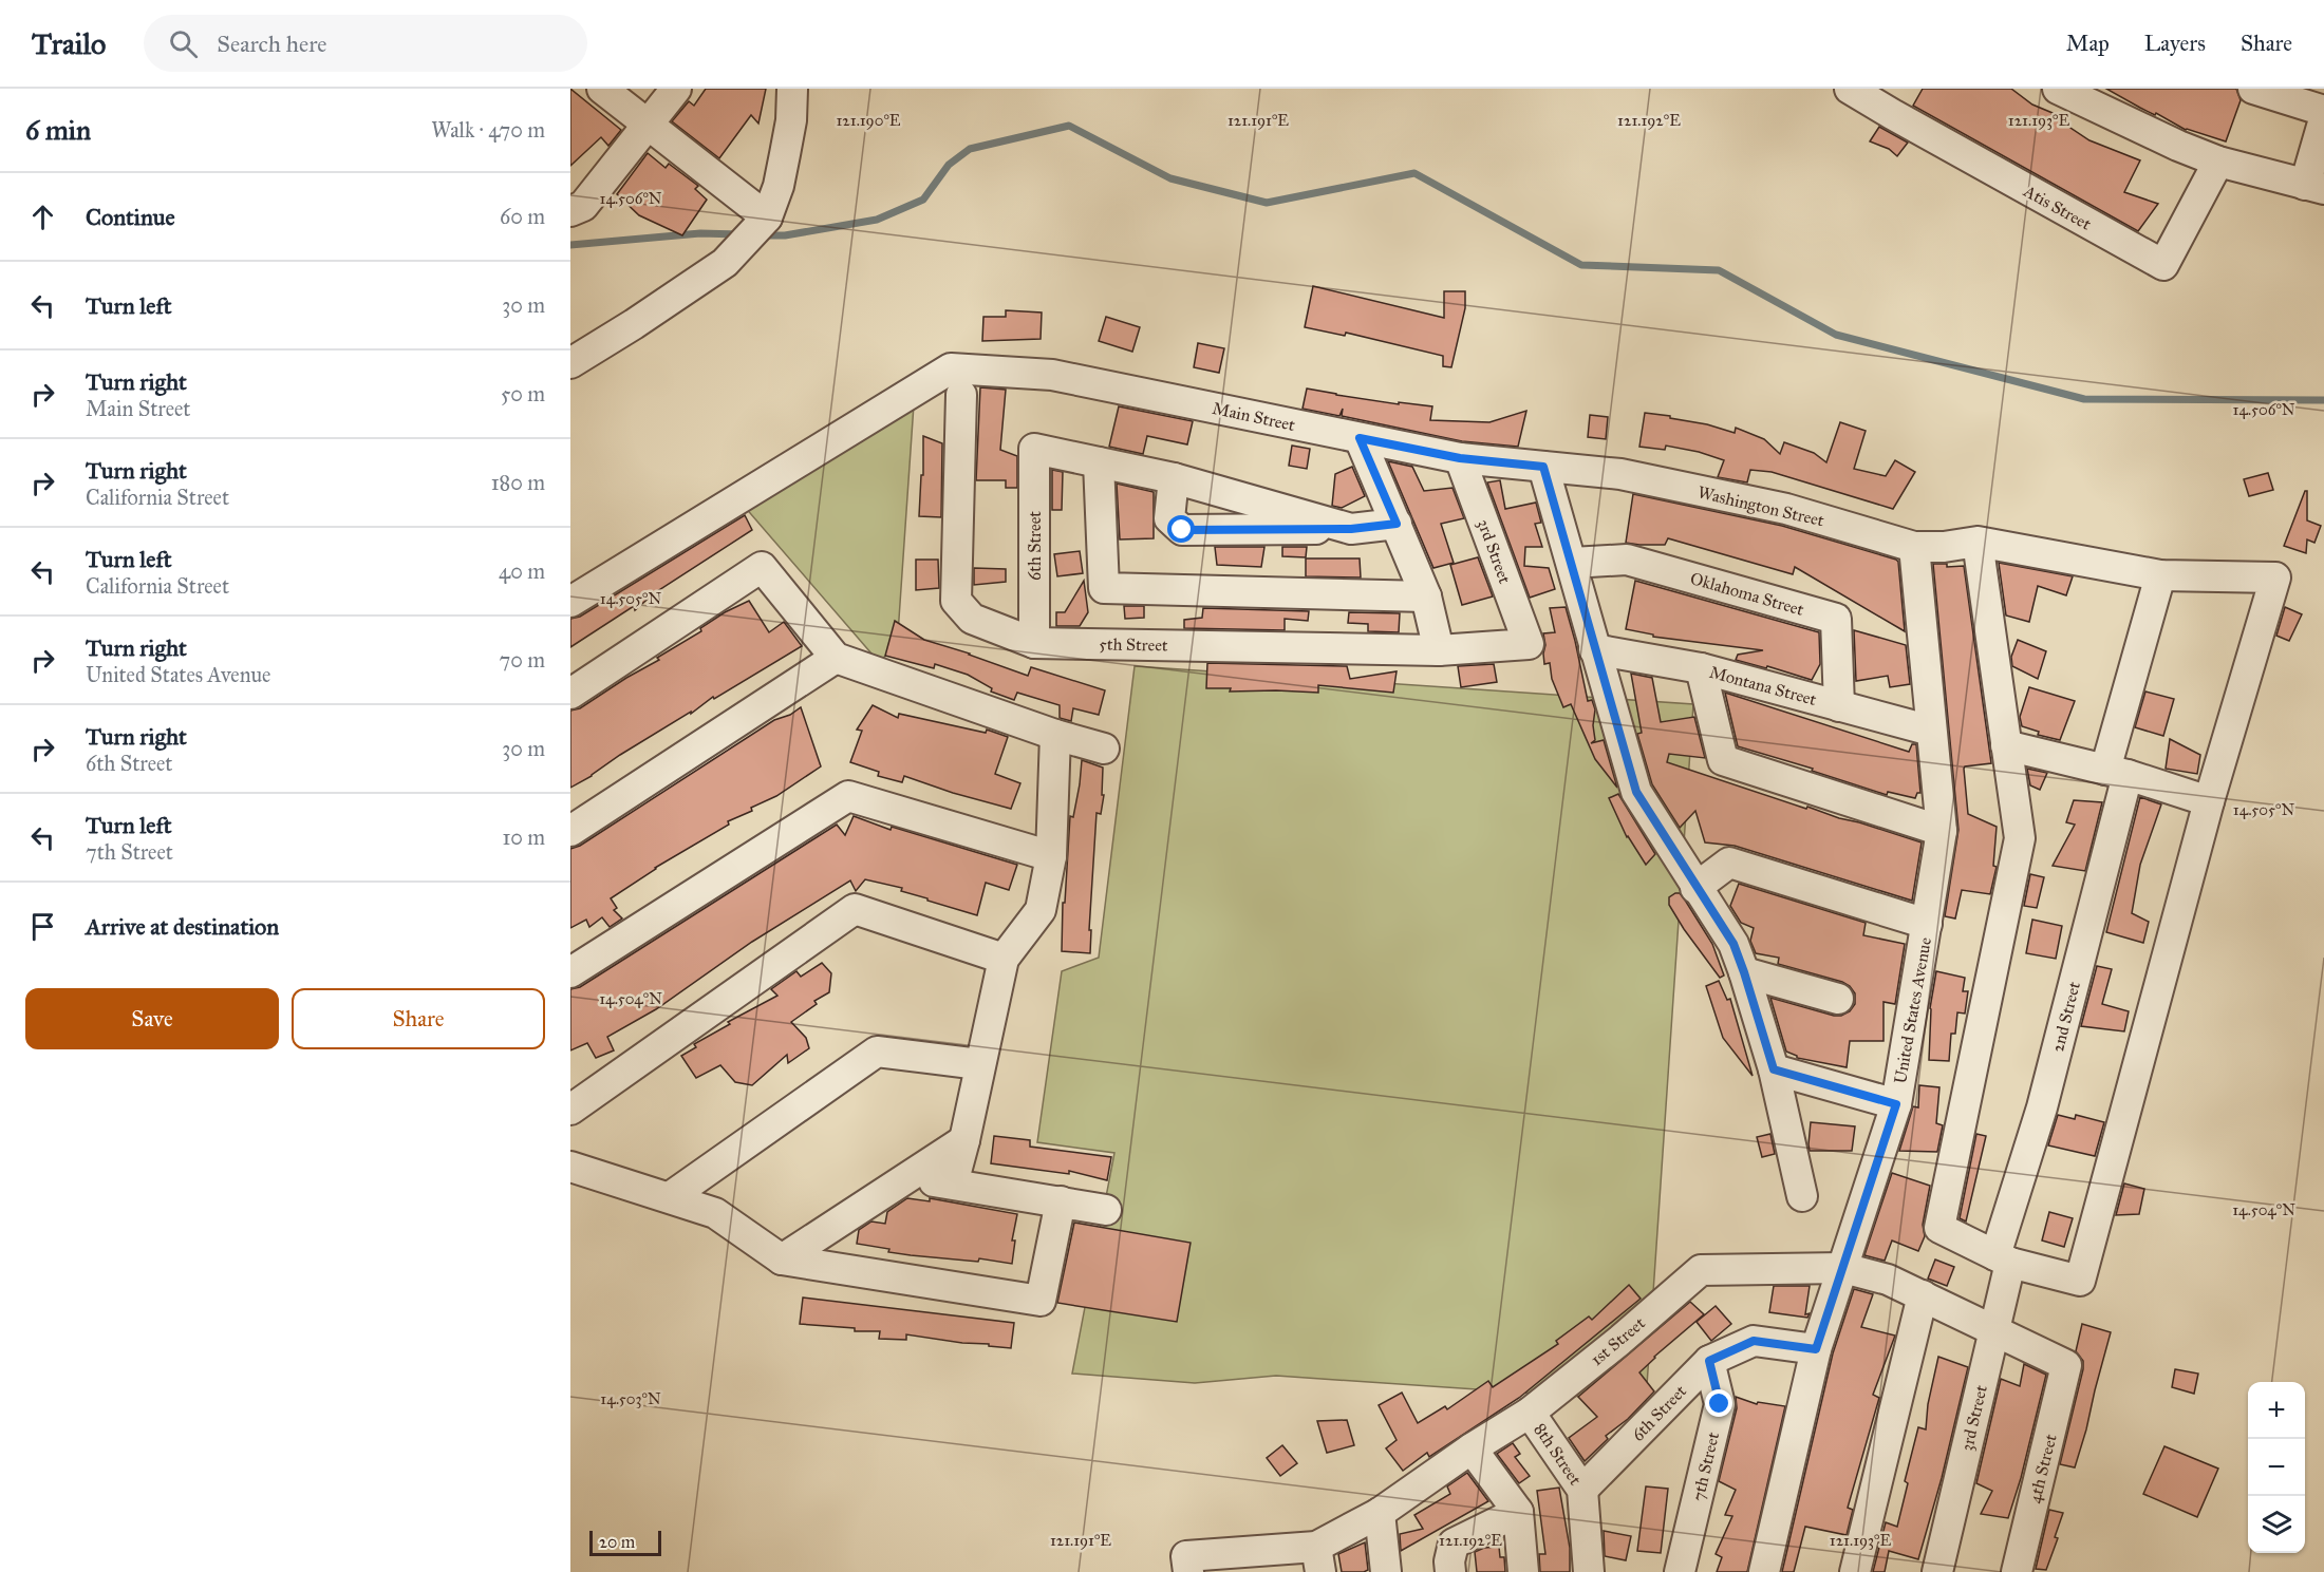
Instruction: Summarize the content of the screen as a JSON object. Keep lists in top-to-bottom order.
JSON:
{
  "streets": {
    "street": [
      "Atis Street",
      "Main Street",
      "Washington Street",
      "6th Street",
      "3rd Street",
      "Oklahoma Street",
      "5th Street",
      "Montana Street",
      "United States Avenue",
      "2nd Street",
      "1st Street",
      "8th Street",
      "7th Street",
      "4th Street"
    ]
  },
  "crossings": [
    ["Main Street", "Washington Street"],
    ["Main Street", "3rd Street"],
    ["Main Street", "5th Street"],
    ["Washington Street", "United States Avenue"],
    ["Washington Street", "2nd Street"],
    ["6th Street", "5th Street"],
    ["6th Street", "United States Avenue"],
    ["6th Street", "8th Street"],
    ["6th Street", "7th Street"],
    ["3rd Street", "5th Street"],
    ["3rd Street", "2nd Street"],
    ["3rd Street", "1st Street"],
    ["Oklahoma Street", "Montana Street"],
    ["Montana Street", "United States Avenue"],
    ["United States Avenue", "1st Street"],
    ["1st Street", "8th Street"],
    ["1st Street", "4th Street"]
  ],
  "scale_bar": "20 m",
  "page": {
    "header": "Trailo",
    "search": "Search here",
    "nav": ["Map", "Layers", "Share"],
    "heading": ["6 min", "Walk · 470 m"],
    "list": [
      ["Continue", "60 m"],
      ["Turn left", "30 m"],
      ["Turn right", "Main Street", "50 m"],
      ["Turn right", "California Street", "180 m"],
      ["Turn left", "California Street", "40 m"],
      ["Turn right", "United States Avenue", "70 m"],
      ["Turn right", "6th Street", "30 m"],
      ["Turn left", "7th Street", "10 m"],
      "Arrive at destination"
    ],
    "buttons": ["Save", "Share"],
    "map_buttons": ["+", "−"],
    "scale": "20 m"
  },
  "coordinates": [
    "121.190°E",
    "121.191°E",
    "121.192°E",
    "121.193°E",
    "14.506°N",
    "14.505°N",
    "14.504°N",
    "14.503°N"
  ]
}
